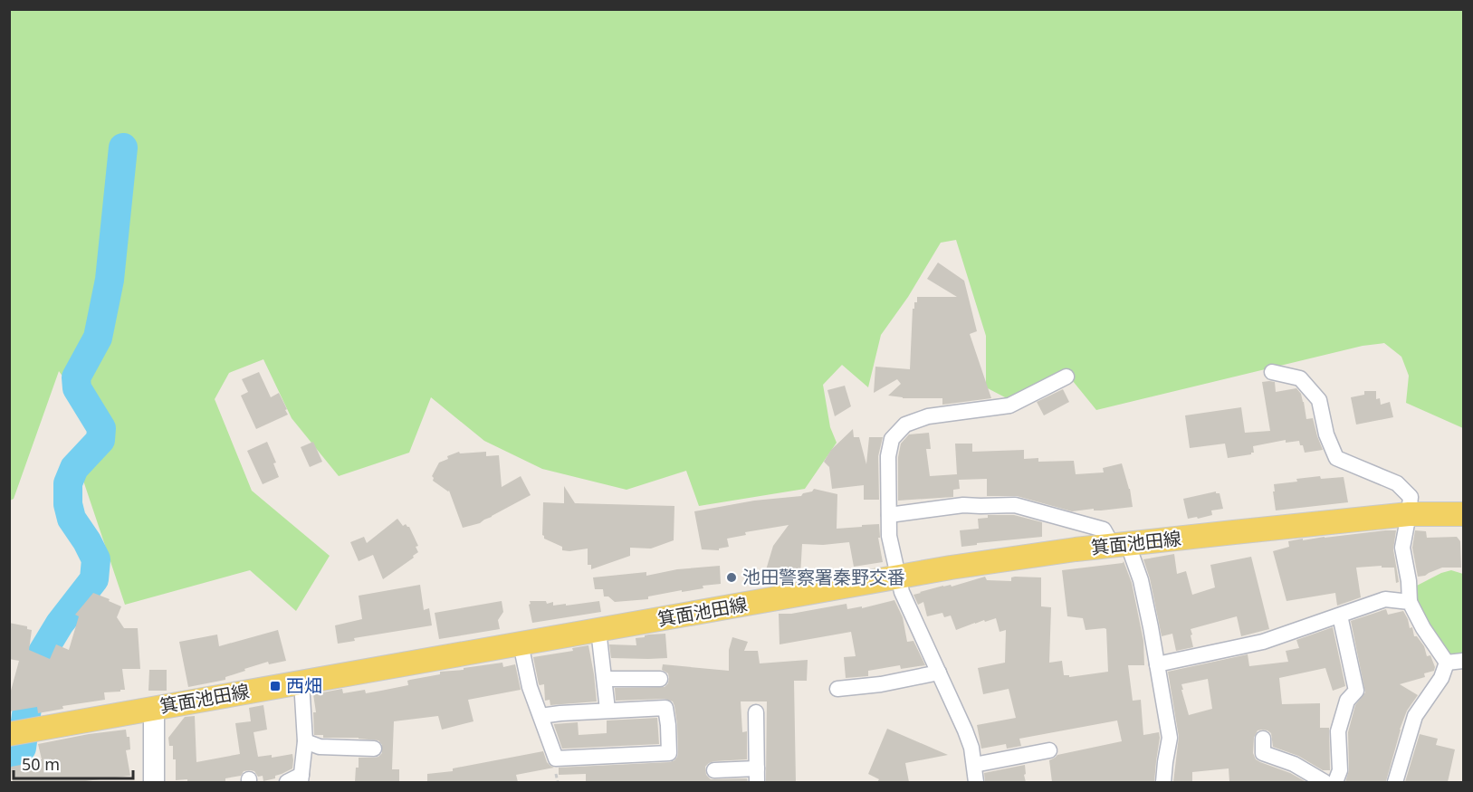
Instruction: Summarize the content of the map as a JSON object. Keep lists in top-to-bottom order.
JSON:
{
  "streets": {
    "main road": ["箕面池田線"]
  },
  "places": {
    "other": ["池田警察署秦野交番"],
    "transit": ["西畑"]
  },
  "scale_bar": "50 m"
}
